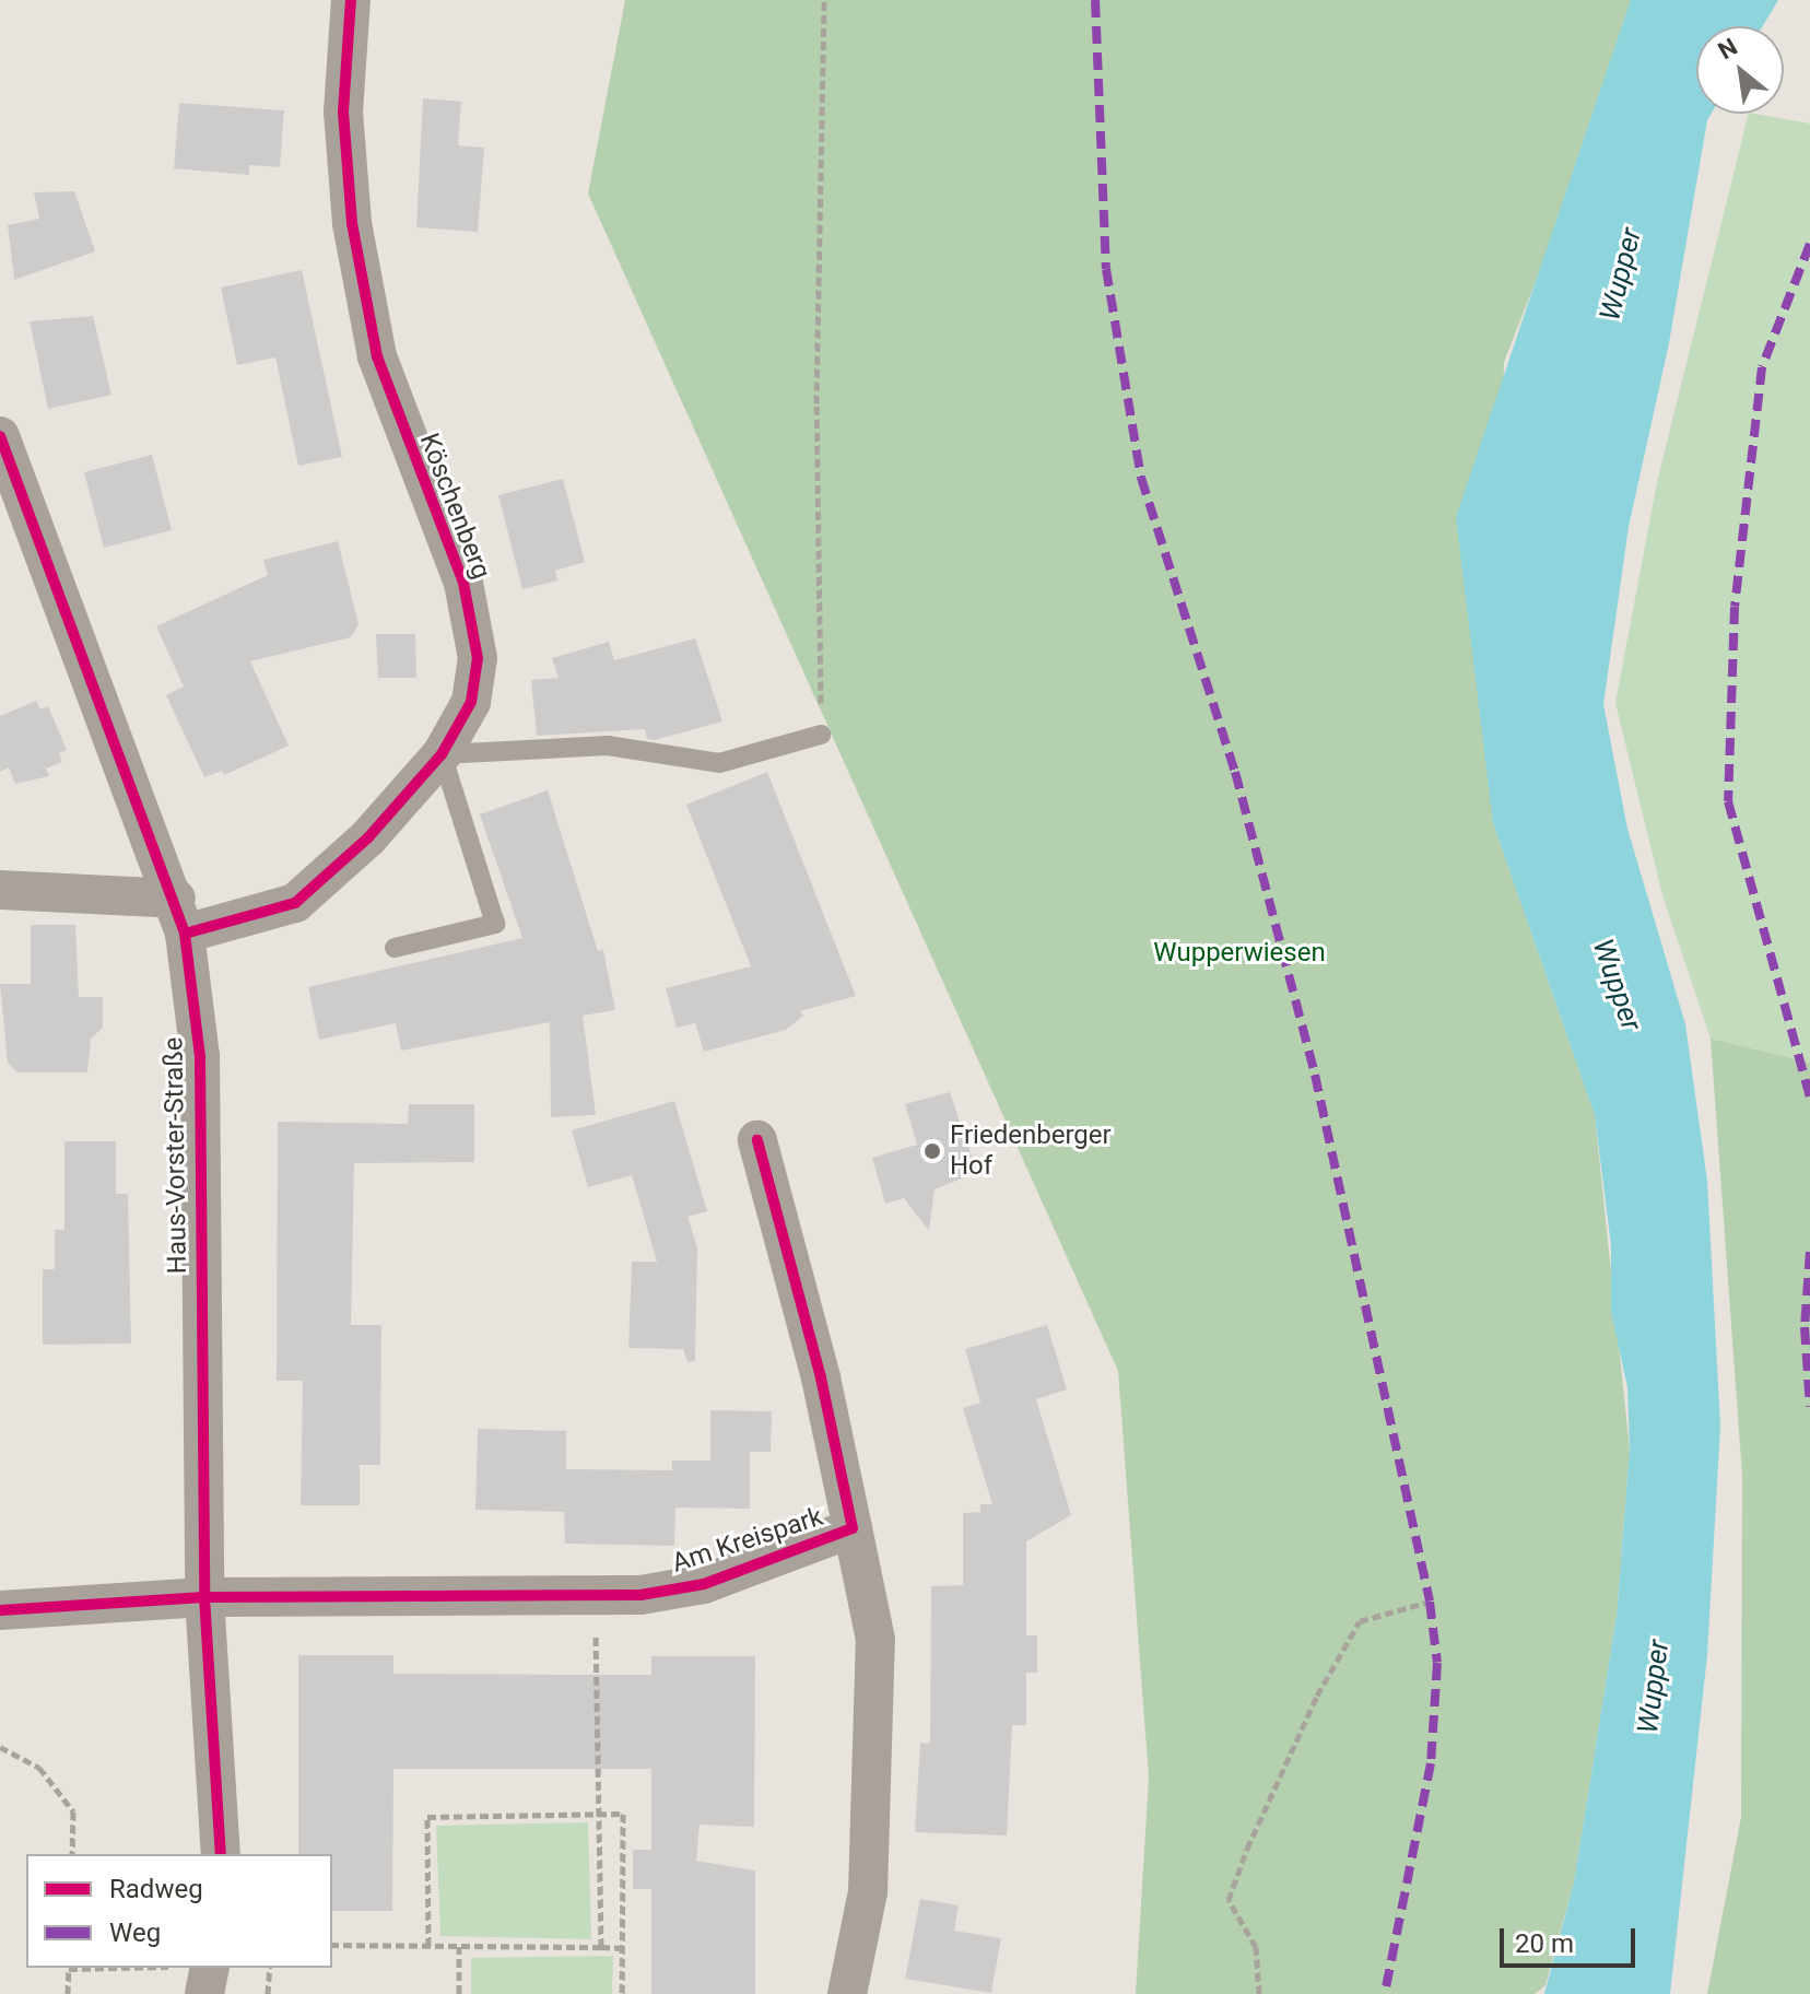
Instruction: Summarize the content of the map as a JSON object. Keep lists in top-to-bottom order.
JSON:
{
  "streets": {
    "street": ["Köschenberg", "Haus-Vorster-Straße", "Am Kreispark"]
  },
  "crossings": [
    ["Köschenberg", "Haus-Vorster-Straße"],
    ["Haus-Vorster-Straße", "Am Kreispark"]
  ],
  "water": ["Wupper"],
  "parks": ["Wupperwiesen"],
  "places": ["Friedenberger Hof"],
  "legend": ["Radweg", "Weg"],
  "scale_bar": "20 m",
  "north": "top left"
}
